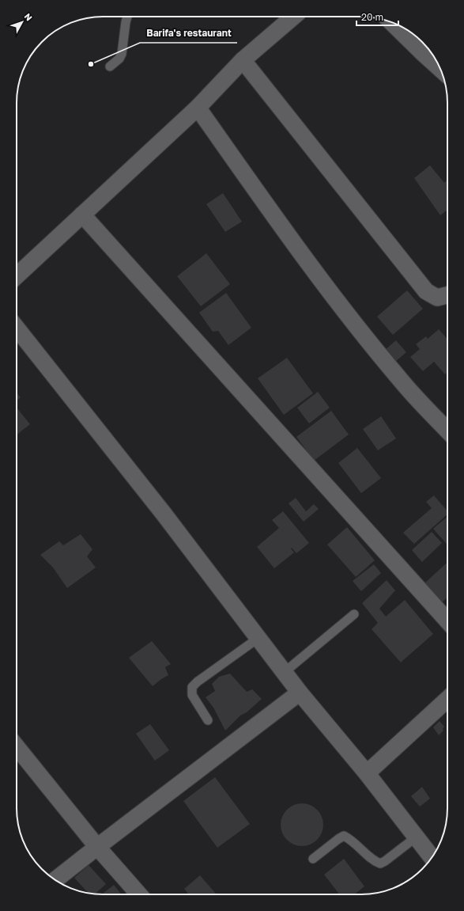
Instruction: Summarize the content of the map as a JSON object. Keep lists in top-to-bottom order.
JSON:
{
  "places": ["Barifa's restaurant"],
  "scale_bar": "20 m",
  "north": "top right"
}
